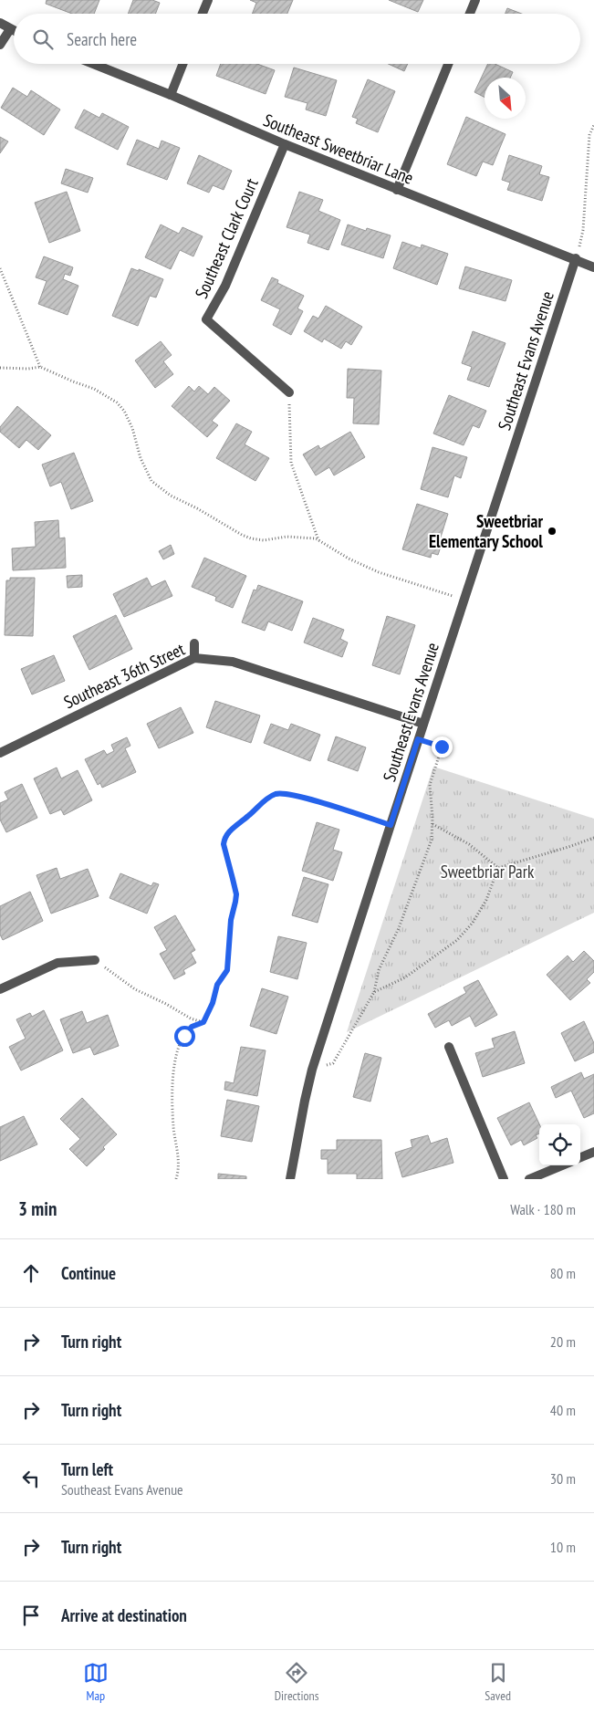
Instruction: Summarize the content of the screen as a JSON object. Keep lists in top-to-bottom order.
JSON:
{
  "streets": {
    "street": [
      "Southeast Sweetbriar Lane",
      "Southeast Clark Court",
      "Southeast Evans Avenue",
      "Southeast 36th Street"
    ]
  },
  "crossings": [
    ["Southeast Sweetbriar Lane", "Southeast Clark Court"],
    ["Southeast Sweetbriar Lane", "Southeast Evans Avenue"],
    ["Southeast Evans Avenue", "Southeast 36th Street"]
  ],
  "parks": ["Sweetbriar Park"],
  "places": ["Sweetbriar Elementary School"],
  "north": "bottom right",
  "page": {
    "search": "Search here",
    "heading": ["3 min", "Walk · 180 m"],
    "list": [
      ["Continue", "80 m"],
      ["Turn right", "20 m"],
      ["Turn right", "40 m"],
      ["Turn left", "Southeast Evans Avenue", "30 m"],
      ["Turn right", "10 m"],
      "Arrive at destination"
    ],
    "nav": ["Map", "Directions", "Saved"]
  }
}
